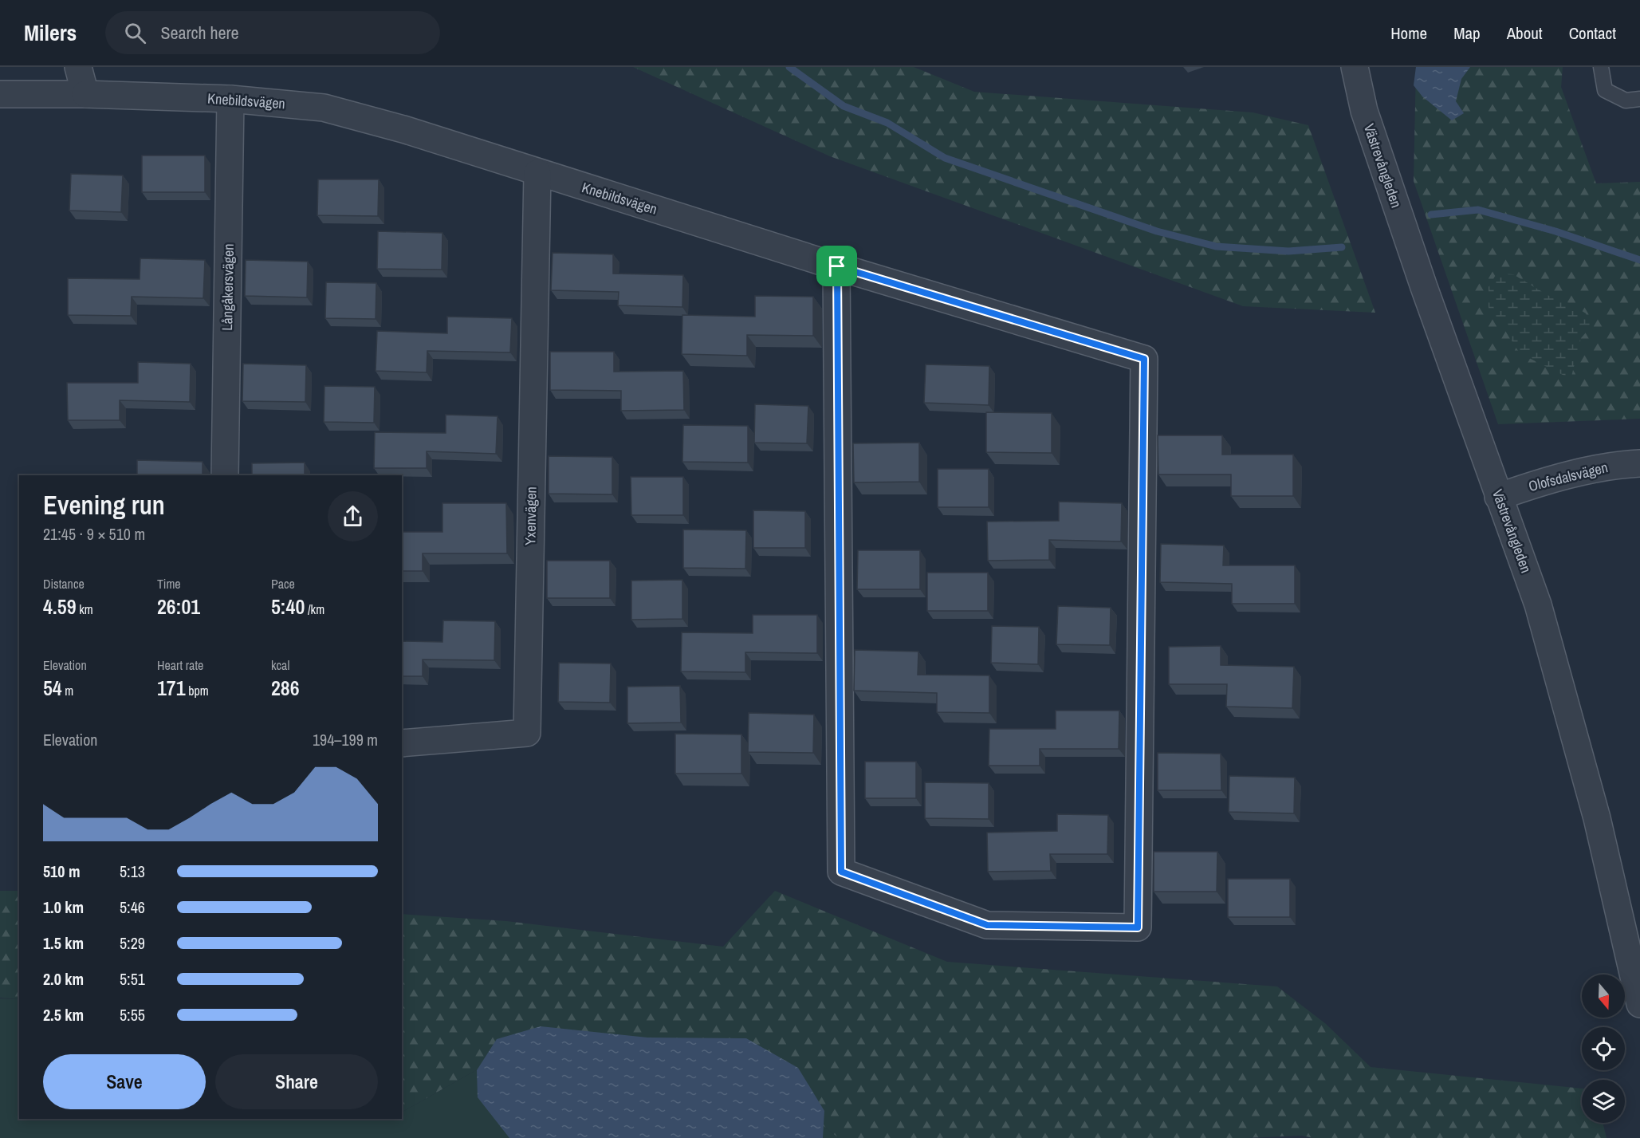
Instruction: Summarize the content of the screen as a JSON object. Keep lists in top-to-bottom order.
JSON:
{
  "streets": {
    "street": [
      "Knebildsvägen",
      "Västrevångleden",
      "Långåkersvägen",
      "Olofsdalsvägen",
      "Yxenvägen"
    ]
  },
  "crossings": [
    ["Knebildsvägen", "Långåkersvägen"],
    ["Knebildsvägen", "Yxenvägen"],
    ["Västrevångleden", "Olofsdalsvägen"]
  ],
  "north": "bottom",
  "page": {
    "header": "Milers",
    "search": "Search here",
    "nav": [
      "Home",
      "Map",
      "About",
      "Contact"
    ],
    "heading": ["Evening run", "21:45 · 9 × 510 m"],
    "stats": [
      ["Distance", "4.59 km"],
      ["Time", "26:01"],
      ["Pace", "5:40 /km"],
      ["Elevation", "54 m"],
      ["Heart rate", "171 bpm"],
      ["kcal", "286"]
    ],
    "chart": ["Elevation", "194–199 m"],
    "list": [
      {
        "name": "510 m",
        "note": "5:13"
      },
      {
        "name": "1.0 km",
        "note": "5:46"
      },
      {
        "name": "1.5 km",
        "note": "5:29"
      },
      {
        "name": "2.0 km",
        "note": "5:51"
      },
      {
        "name": "2.5 km",
        "note": "5:55"
      }
    ],
    "buttons": ["Save", "Share"]
  }
}
